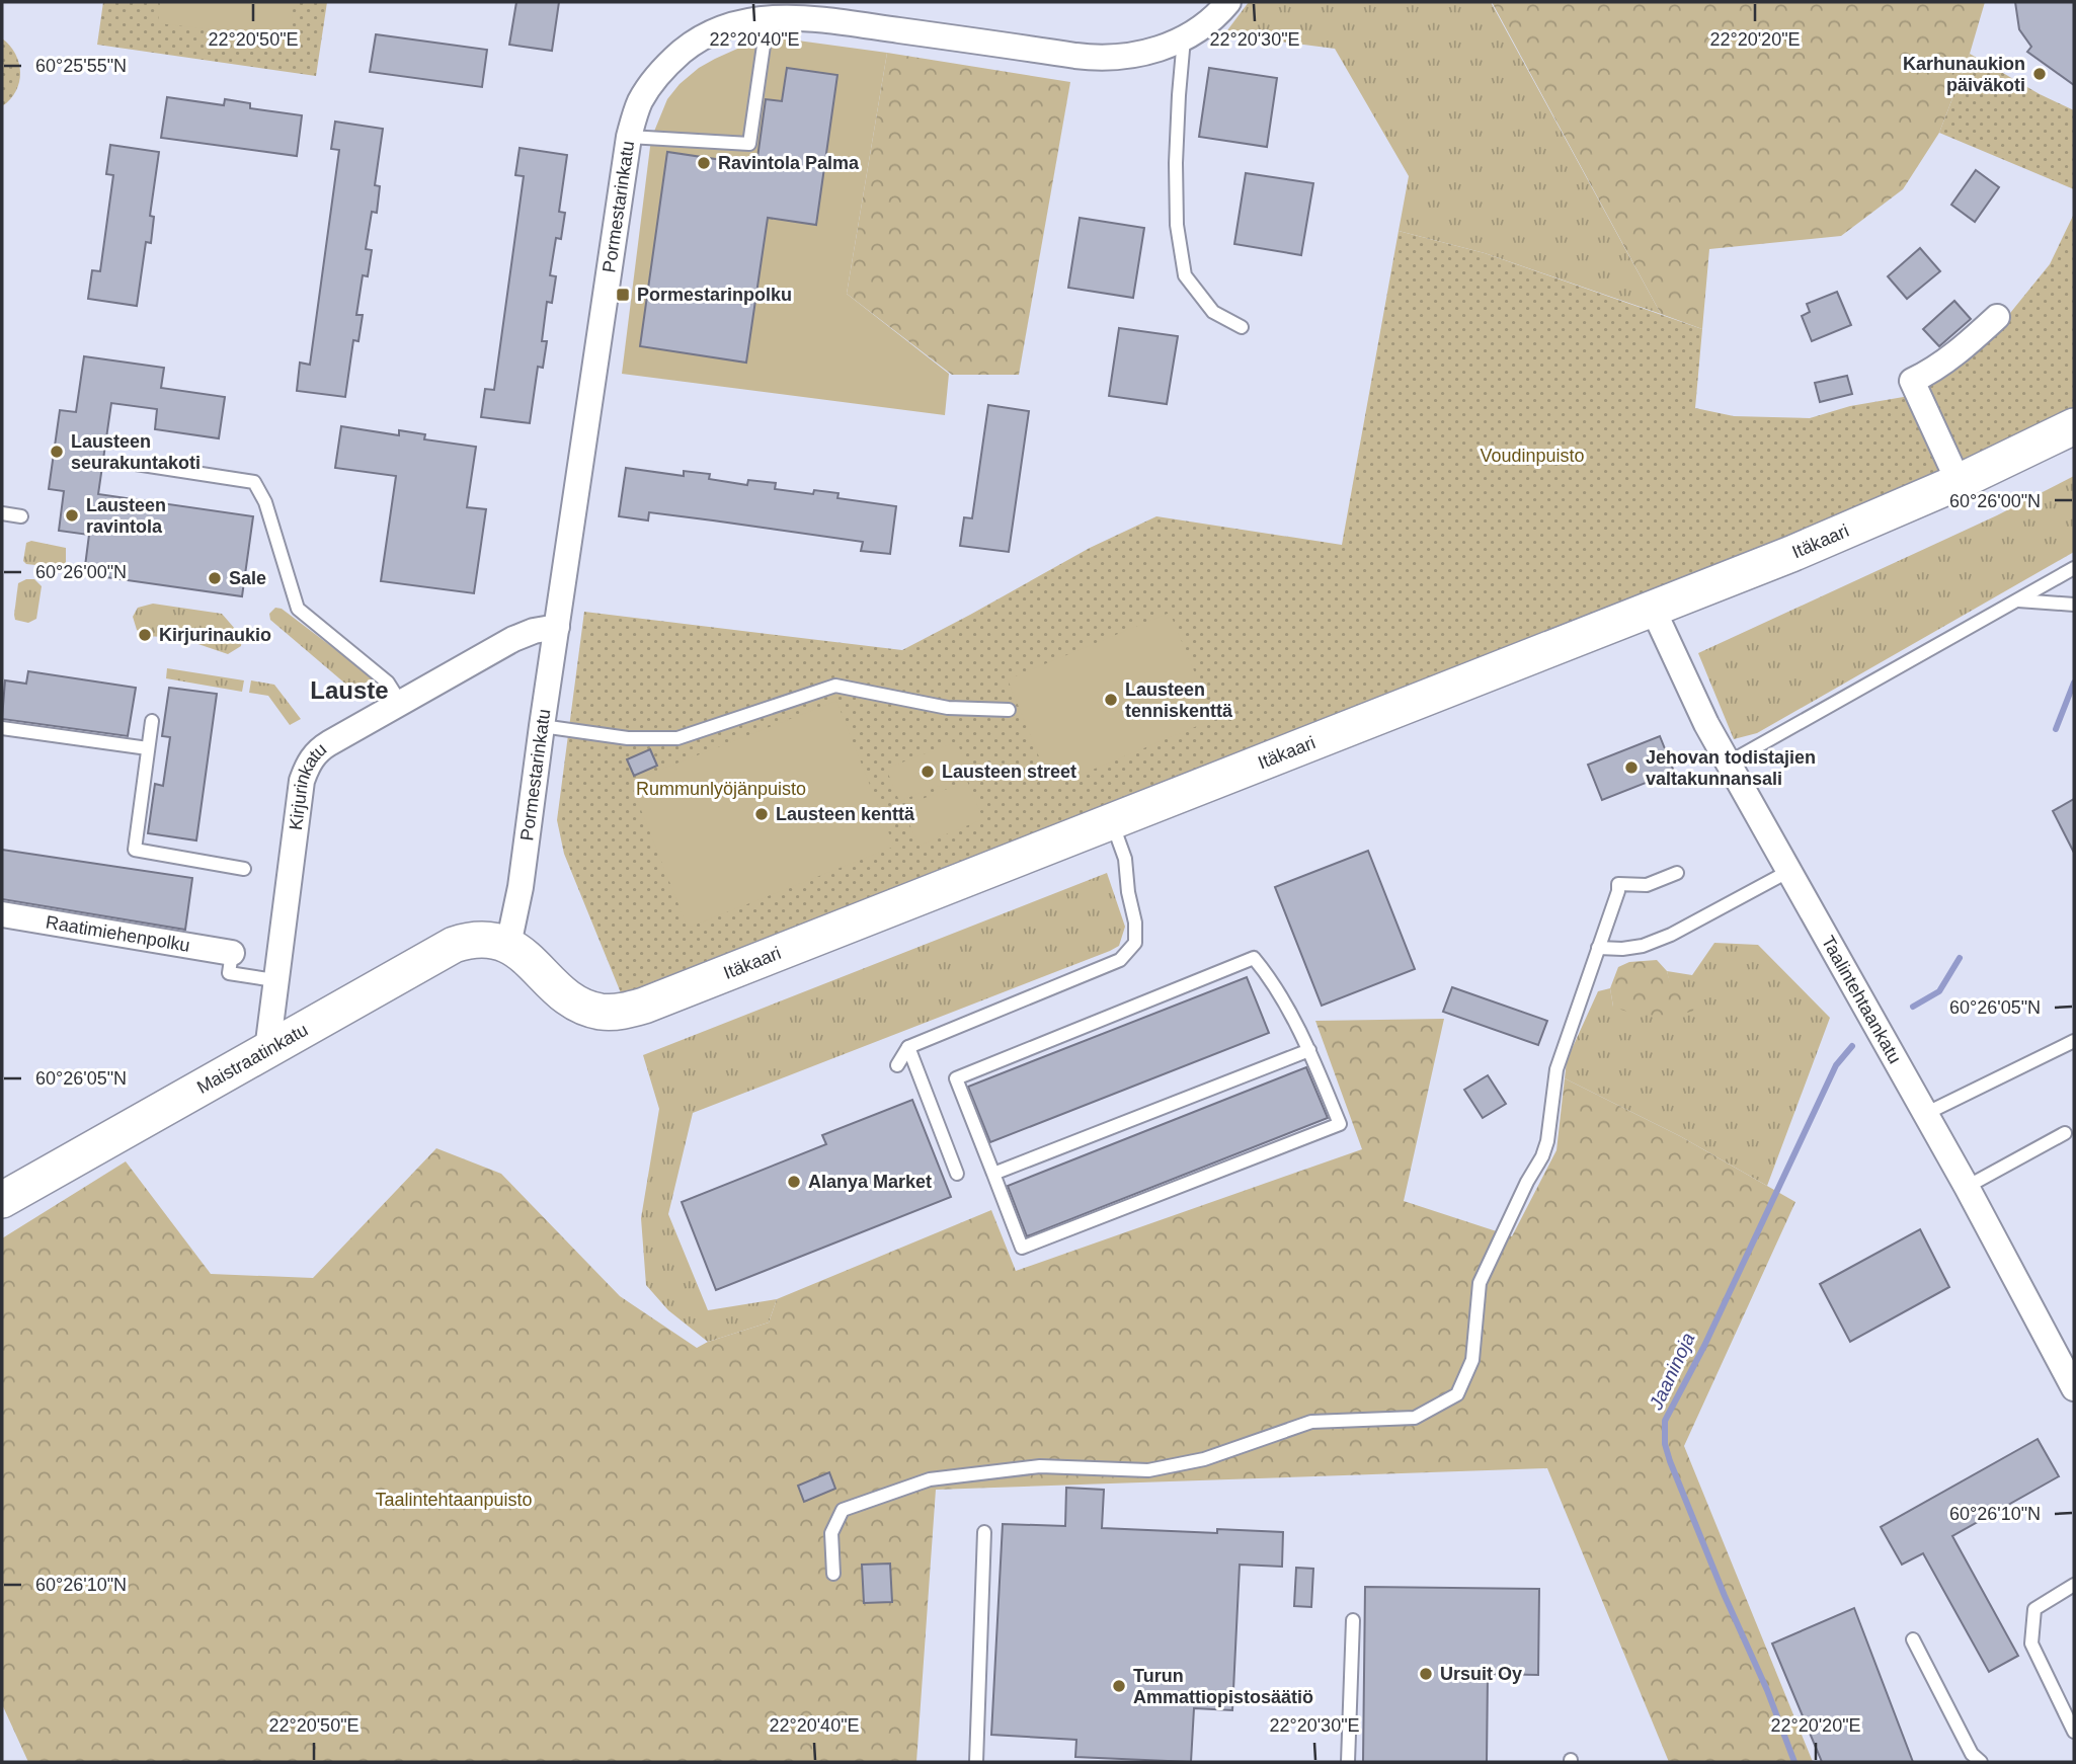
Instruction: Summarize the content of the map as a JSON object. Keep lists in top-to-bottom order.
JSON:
{
  "streets": {
    "street": [
      "Pormestarinkatu",
      "Itäkaari",
      "Kirjurinkatu",
      "Raatimiehenpolku",
      "Taalintehtaankatu",
      "Maistraatinkatu"
    ]
  },
  "crossings": [
    ["Pormestarinkatu", "Itäkaari"],
    ["Pormestarinkatu", "Kirjurinkatu"],
    ["Pormestarinkatu", "Maistraatinkatu"],
    ["Itäkaari", "Taalintehtaankatu"],
    ["Itäkaari", "Maistraatinkatu"],
    ["Kirjurinkatu", "Maistraatinkatu"]
  ],
  "districts": ["Lauste"],
  "water": ["Jaaninoja"],
  "parks": ["Voudinpuisto", "Rummunlyöjänpuisto", "Taalintehtaanpuisto"],
  "places": {
    "other": [
      "Karhunaukion päiväkoti",
      "Ravintola Palma",
      "Lausteen seurakuntakoti",
      "Lausteen ravintola",
      "Sale",
      "Kirjurinaukio",
      "Lausteen tenniskenttä",
      "Jehovan todistajien valtakunnansali",
      "Lausteen street",
      "Lausteen kenttä",
      "Alanya Market",
      "Ursuit Oy",
      "Turun Ammattiopistosäätiö"
    ],
    "transit": ["Pormestarinpolku"]
  },
  "coordinates": [
    "22°20'50\"E",
    "22°20'40\"E",
    "22°20'30\"E",
    "22°20'20\"E",
    "60°25'55\"N",
    "60°26'00\"N",
    "60°26'05\"N",
    "60°26'10\"N"
  ]
}
